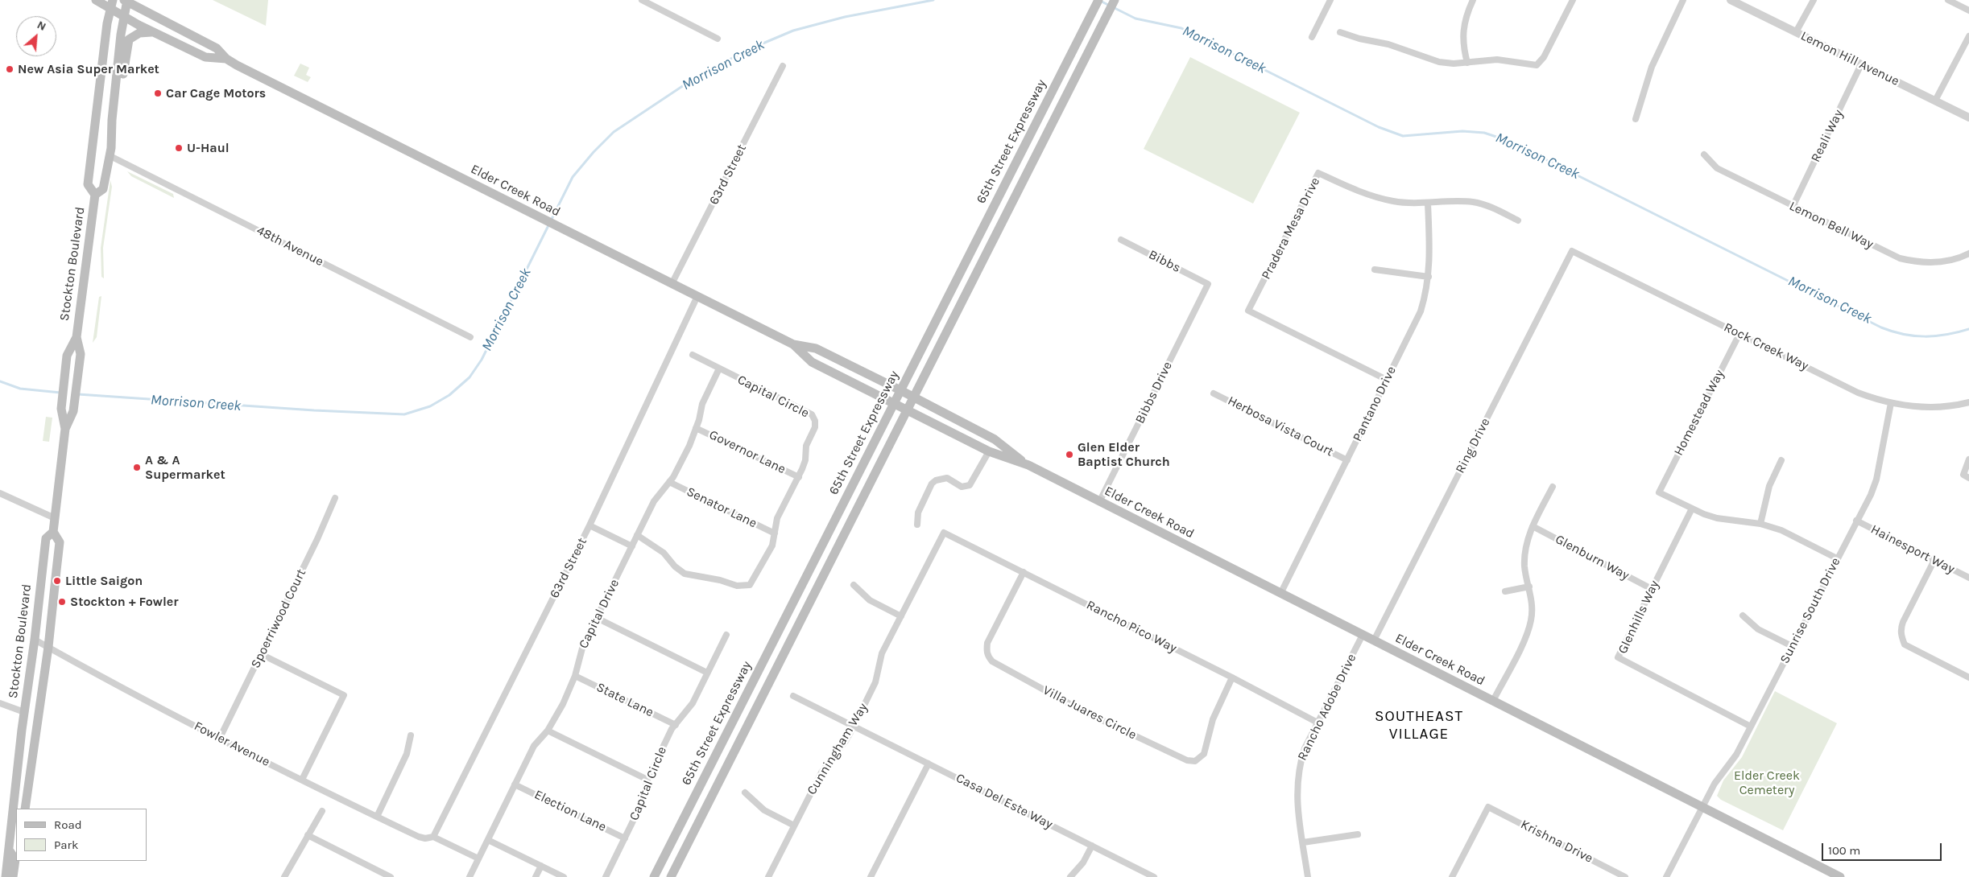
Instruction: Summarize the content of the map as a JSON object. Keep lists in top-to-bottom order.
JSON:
{
  "streets": {
    "main road": ["65th Street Expressway", "Elder Creek Road", "Stockton Boulevard"],
    "street": [
      "Lemon Hill Avenue",
      "Reali Way",
      "63rd Street",
      "Lemon Bell Way",
      "Pradera Mesa Drive",
      "48th Avenue",
      "Bibbs",
      "Rock Creek Way",
      "Bibbs Drive",
      "Capital Circle",
      "Pantano Drive",
      "Homestead Way",
      "Herbosa Vista Court",
      "Ring Drive",
      "Governor Lane",
      "Senator Lane",
      "Hainesport Way",
      "Glenburn Way",
      "Sunrise South Drive",
      "Capital Drive",
      "Glenhills Way",
      "Spoerriwood Court",
      "Rancho Pico Way",
      "State Lane",
      "Rancho Adobe Drive",
      "Villa Juares Circle",
      "Fowler Avenue",
      "Cunningham Way",
      "Casa Del Este Way",
      "Election Lane",
      "Krishna Drive"
    ]
  },
  "crossings": [
    ["Lemon Hill Avenue", "Reali Way"],
    ["Reali Way", "Lemon Bell Way"],
    ["65th Street Expressway", "Elder Creek Road"],
    ["63rd Street", "Elder Creek Road"],
    ["63rd Street", "Fowler Avenue"],
    ["Elder Creek Road", "Stockton Boulevard"],
    ["Elder Creek Road", "Bibbs Drive"],
    ["Elder Creek Road", "Pantano Drive"],
    ["Elder Creek Road", "Ring Drive"],
    ["Elder Creek Road", "Sunrise South Drive"],
    ["Elder Creek Road", "Rancho Adobe Drive"],
    ["Pradera Mesa Drive", "Pantano Drive"],
    ["48th Avenue", "Stockton Boulevard"],
    ["Bibbs", "Bibbs Drive"],
    ["Stockton Boulevard", "Fowler Avenue"],
    ["Rock Creek Way", "Homestead Way"],
    ["Rock Creek Way", "Ring Drive"],
    ["Rock Creek Way", "Sunrise South Drive"],
    ["Capital Circle", "Governor Lane"],
    ["Capital Circle", "Senator Lane"],
    ["Capital Circle", "Capital Drive"],
    ["Capital Circle", "State Lane"],
    ["Capital Circle", "Election Lane"],
    ["Pantano Drive", "Herbosa Vista Court"],
    ["Homestead Way", "Glenhills Way"],
    ["Governor Lane", "Capital Drive"],
    ["Senator Lane", "Capital Drive"],
    ["Hainesport Way", "Sunrise South Drive"],
    ["Glenburn Way", "Glenhills Way"],
    ["Sunrise South Drive", "Glenhills Way"],
    ["Capital Drive", "State Lane"],
    ["Capital Drive", "Election Lane"],
    ["Spoerriwood Court", "Fowler Avenue"],
    ["Rancho Pico Way", "Rancho Adobe Drive"],
    ["Rancho Pico Way", "Villa Juares Circle"],
    ["Rancho Pico Way", "Cunningham Way"],
    ["Cunningham Way", "Casa Del Este Way"]
  ],
  "districts": ["SOUTHEAST VILLAGE"],
  "water": ["Morrison Creek"],
  "parks": ["Elder Creek Cemetery"],
  "places": [
    "New Asia Super Market",
    "Car Cage Motors",
    "U-Haul",
    "Glen Elder Baptist Church",
    "A & A Supermarket",
    "Little Saigon",
    "Stockton + Fowler"
  ],
  "legend": ["Road", "Park"],
  "scale_bar": "100 m",
  "north": "top right"
}
